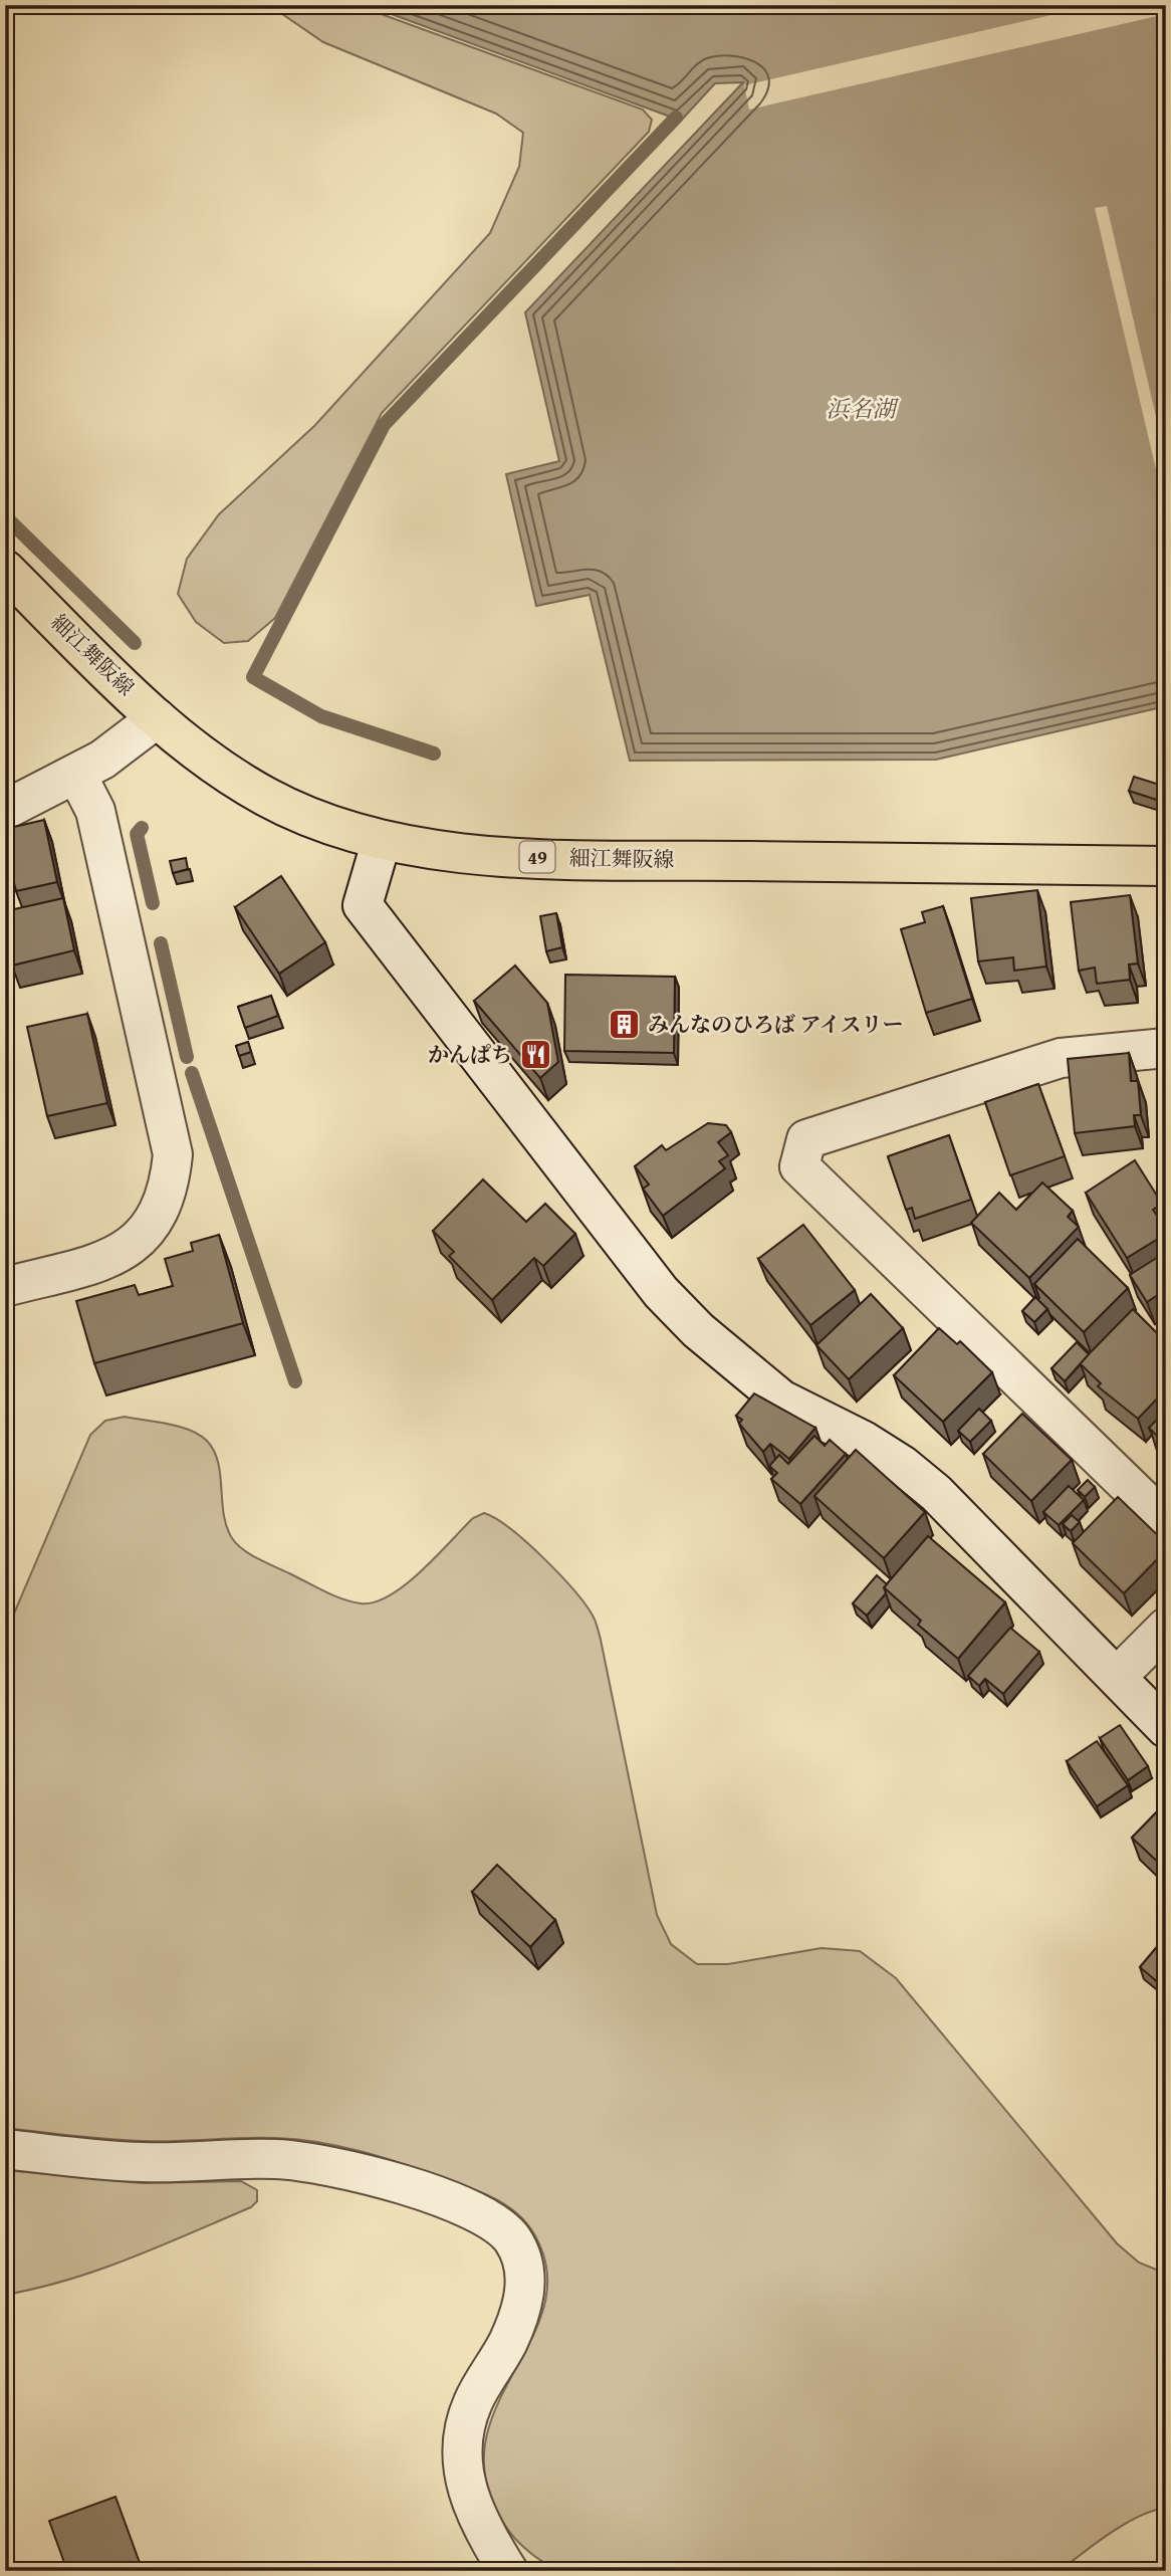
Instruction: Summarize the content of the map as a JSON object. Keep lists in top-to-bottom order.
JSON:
{
  "streets": {
    "main road": ["細江舞阪線", "49"]
  },
  "water": ["浜名湖"],
  "places": {
    "building": ["みんなのひろば アイスリー"],
    "restaurant": ["かんぱち"]
  }
}
